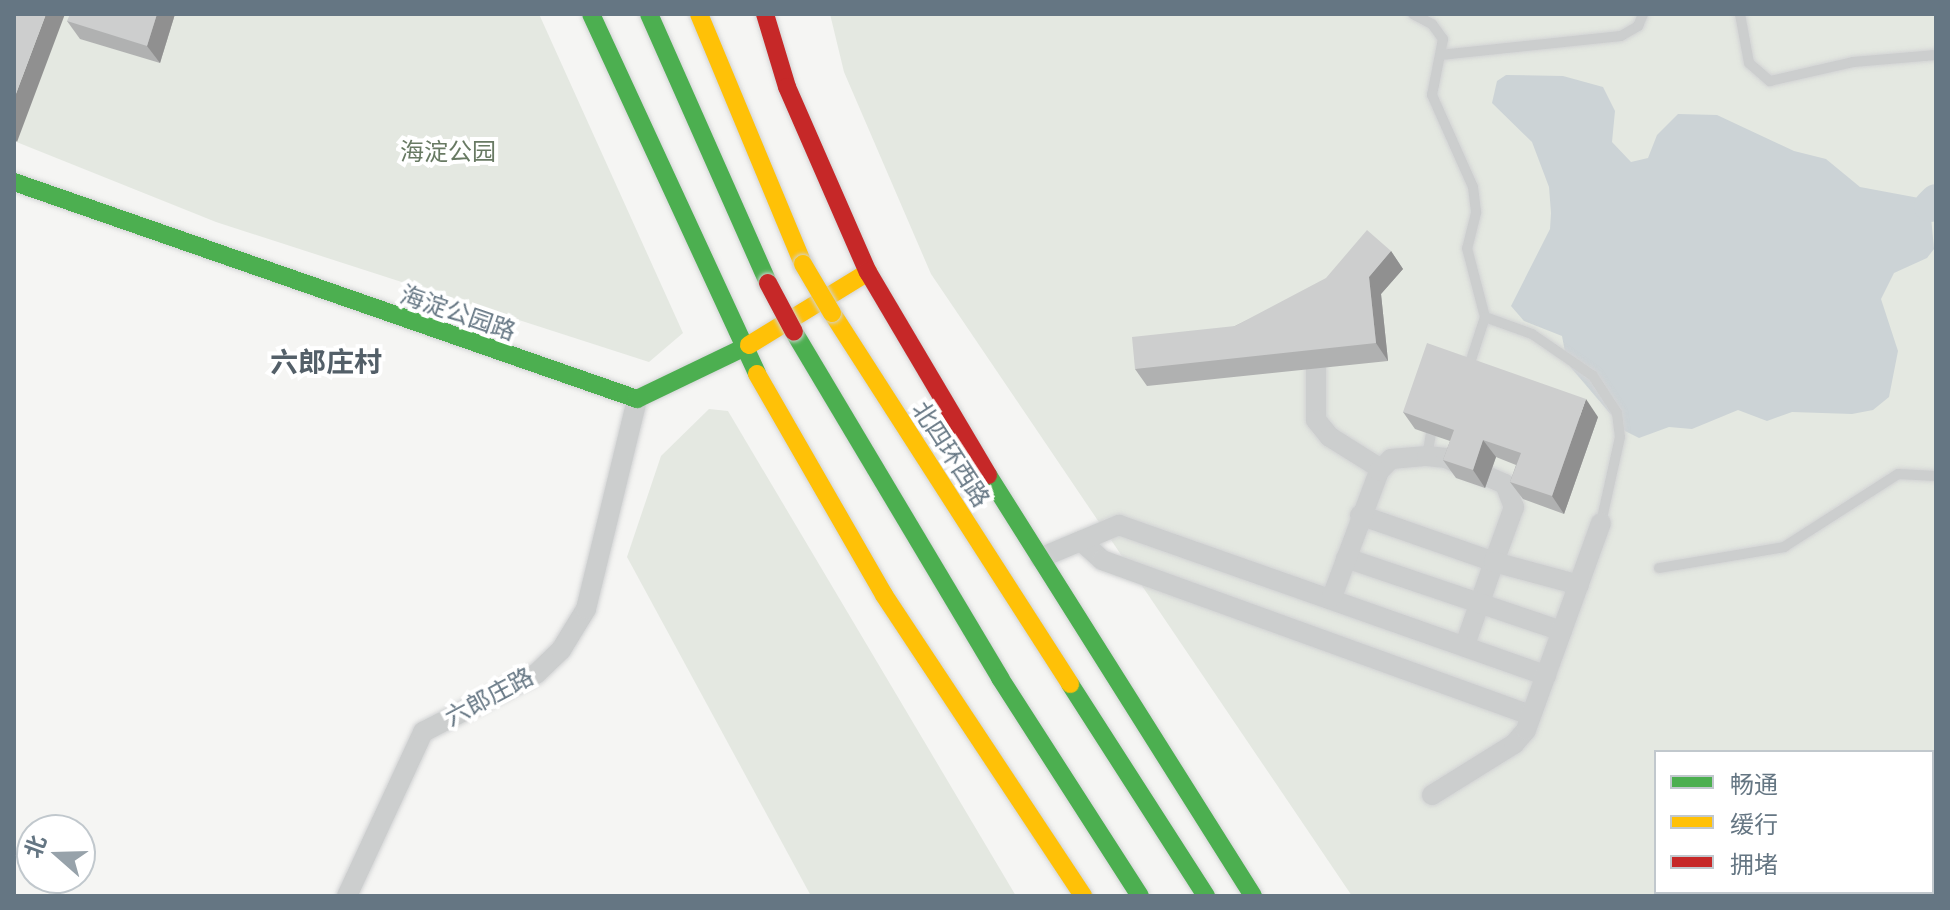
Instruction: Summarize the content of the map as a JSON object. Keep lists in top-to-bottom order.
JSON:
{
  "streets": {
    "main road": ["海淀公园路", "北四环西路"],
    "street": ["六郎庄路"]
  },
  "crossings": [
    ["海淀公园路", "六郎庄路"]
  ],
  "districts": ["六郎庄村"],
  "parks": ["海淀公园"],
  "legend": ["畅通", "缓行", "拥堵"],
  "north": "left"
}
